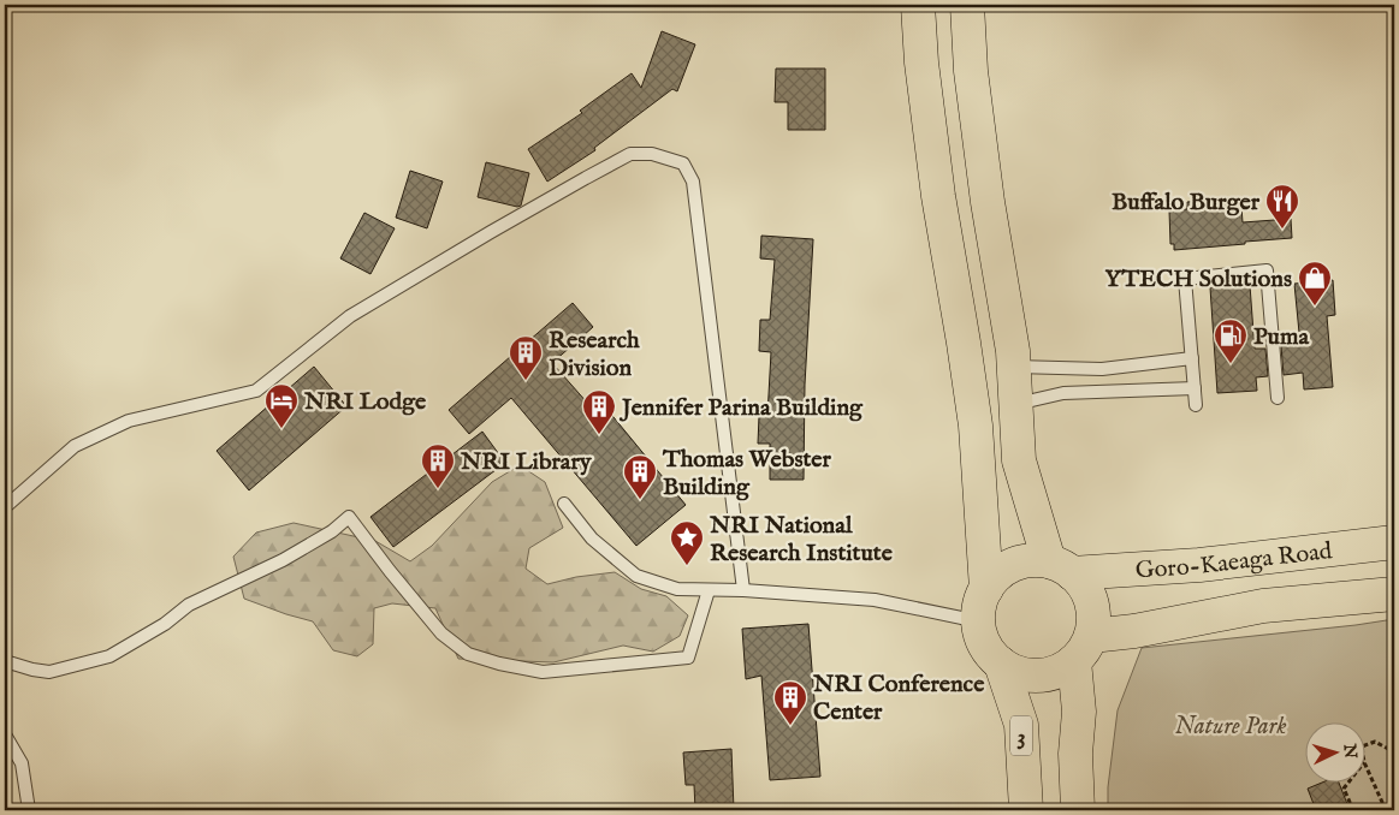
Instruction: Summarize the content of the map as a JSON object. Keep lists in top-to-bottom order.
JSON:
{
  "streets": {
    "main road": ["Goro-Kaeaga Road", "3"]
  },
  "crossings": [
    ["Goro-Kaeaga Road", "3"]
  ],
  "parks": ["Nature Park"],
  "places": {
    "restaurant": ["Buffalo Burger"],
    "shop": ["YTECH Solutions"],
    "fuel station": ["Puma"],
    "building": [
      "Research Division",
      "Jennifer Parina Building",
      "NRI Library",
      "Thomas Webster Building",
      "NRI Conference Center"
    ],
    "hotel": ["NRI Lodge"],
    "place": ["NRI National Research Institute"]
  },
  "north": "right"
}
